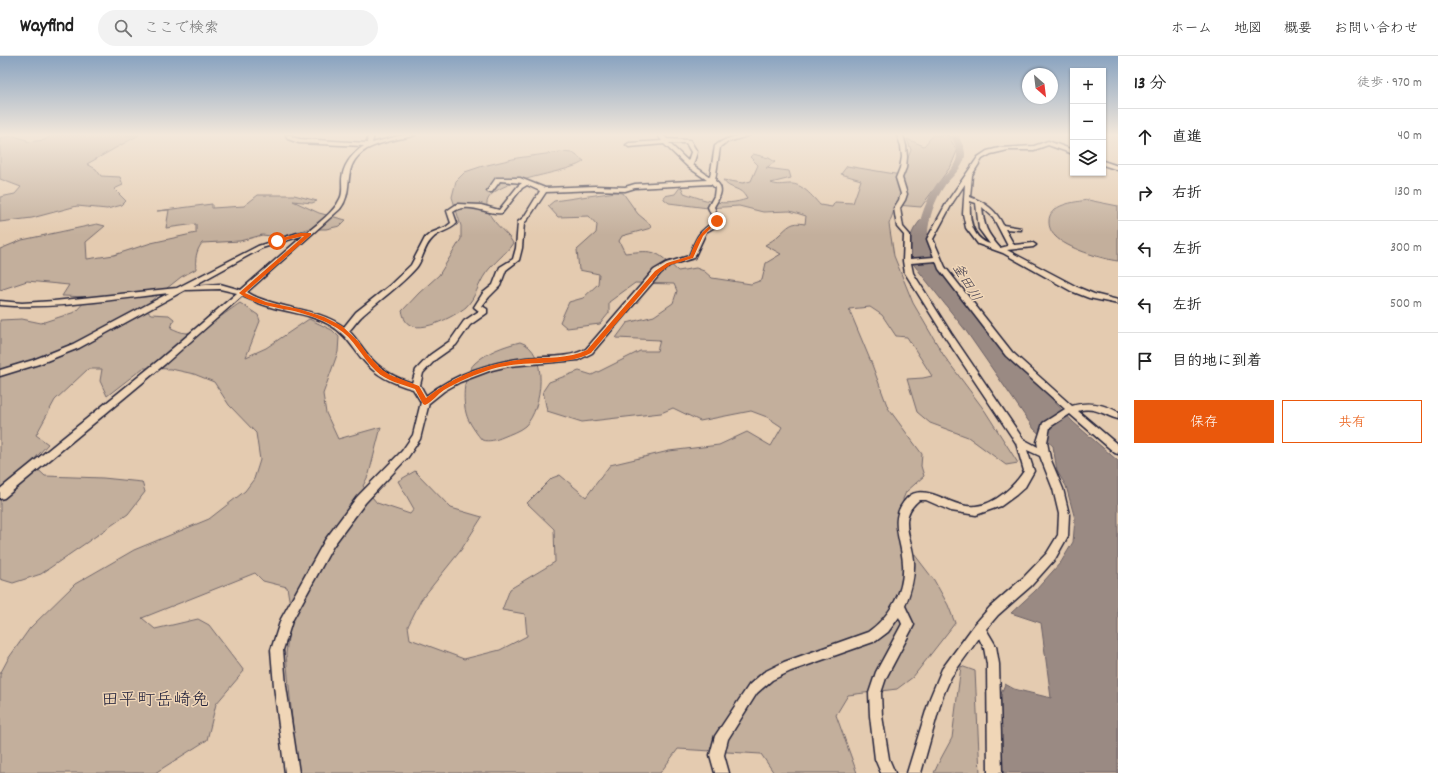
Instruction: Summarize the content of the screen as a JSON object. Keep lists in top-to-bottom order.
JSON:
{
  "districts": ["田平町岳崎免"],
  "water": ["釜田川"],
  "north": "bottom right",
  "page": {
    "header": "Wayfind",
    "search": "ここで検索",
    "nav": [
      "ホーム",
      "地図",
      "概要",
      "お問い合わせ"
    ],
    "heading": ["13 分", "徒歩 · 970 m"],
    "map_buttons": ["+", "−"],
    "list": [
      ["直進", "40 m"],
      ["右折", "130 m"],
      ["左折", "300 m"],
      ["左折", "500 m"],
      "目的地に到着"
    ],
    "buttons": ["保存", "共有"]
  }
}
